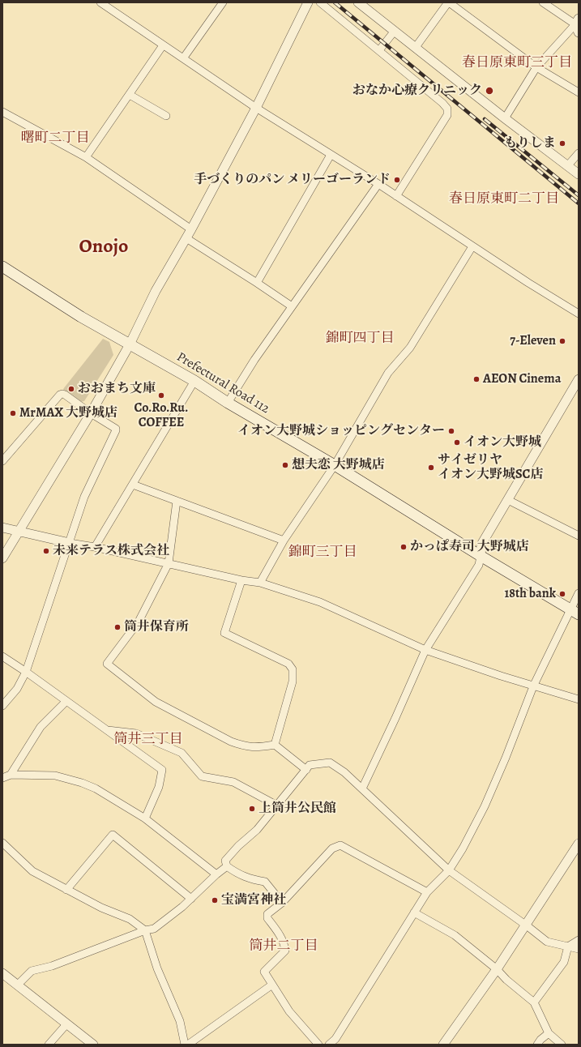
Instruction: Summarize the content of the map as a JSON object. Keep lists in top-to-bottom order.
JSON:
{
  "streets": {
    "main road": ["Prefectural Road 112"]
  },
  "districts": [
    "春日原東町三丁目",
    "曙町二丁目",
    "春日原東町二丁目",
    "Onojo",
    "錦町四丁目",
    "錦町三丁目",
    "筒井三丁目",
    "筒井二丁目"
  ],
  "places": [
    "おなか心療クリニック",
    "もりしま",
    "手づくりのパン メリーゴーランド",
    "7-Eleven",
    "AEON Cinema",
    "おおまち文庫",
    "Co.Ro.Ru. COFFEE",
    "MrMAX 大野城店",
    "イオン大野城ショッピングセンター",
    "イオン大野城",
    "想夫恋 大野城店",
    "サイゼリヤ イオン大野城SC店",
    "かっぱ寿司 大野城店",
    "未来テラス株式会社",
    "18th bank",
    "筒井保育所",
    "上筒井公民館",
    "宝満宮神社"
  ]
}
